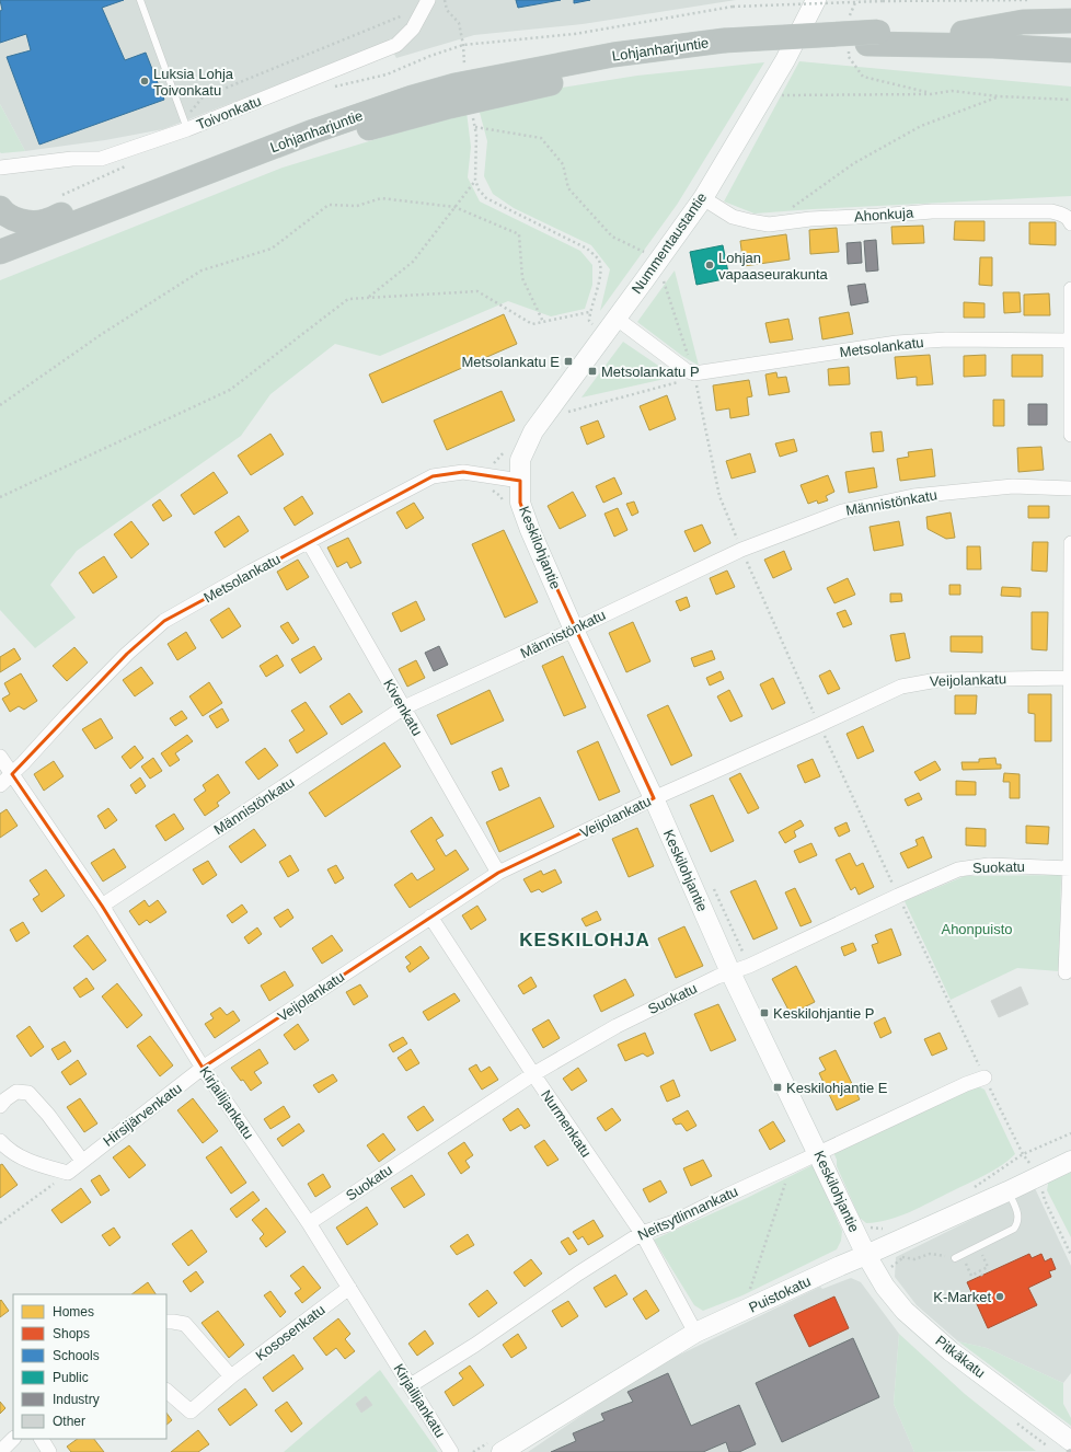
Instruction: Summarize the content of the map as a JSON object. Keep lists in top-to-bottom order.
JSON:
{
  "streets": {
    "highway": ["Lohjanharjuntie"],
    "street": [
      "Toivonkatu",
      "Ahonkuja",
      "Nummentaustantie",
      "Metsolankatu",
      "Männistönkatu",
      "Keskilohjantie",
      "Veijolankatu",
      "Kivenkatu",
      "Suokatu",
      "Kirjailijankatu",
      "Hirsijärvenkatu",
      "Nurmenkatu",
      "Neitsytlinnankatu",
      "Puistokatu",
      "Kososenkatu",
      "Pitkäkatu"
    ]
  },
  "crossings": [
    ["Ahonkuja", "Nummentaustantie"],
    ["Nummentaustantie", "Metsolankatu"],
    ["Nummentaustantie", "Keskilohjantie"],
    ["Metsolankatu", "Keskilohjantie"],
    ["Metsolankatu", "Kivenkatu"],
    ["Metsolankatu", "Kirjailijankatu"],
    ["Männistönkatu", "Keskilohjantie"],
    ["Männistönkatu", "Kivenkatu"],
    ["Männistönkatu", "Kirjailijankatu"],
    ["Keskilohjantie", "Veijolankatu"],
    ["Keskilohjantie", "Suokatu"],
    ["Keskilohjantie", "Neitsytlinnankatu"],
    ["Keskilohjantie", "Puistokatu"],
    ["Keskilohjantie", "Pitkäkatu"],
    ["Veijolankatu", "Kivenkatu"],
    ["Veijolankatu", "Kirjailijankatu"],
    ["Veijolankatu", "Hirsijärvenkatu"],
    ["Veijolankatu", "Nurmenkatu"],
    ["Suokatu", "Kirjailijankatu"],
    ["Suokatu", "Nurmenkatu"],
    ["Kirjailijankatu", "Hirsijärvenkatu"],
    ["Kirjailijankatu", "Neitsytlinnankatu"],
    ["Kirjailijankatu", "Kososenkatu"],
    ["Nurmenkatu", "Neitsytlinnankatu"],
    ["Nurmenkatu", "Puistokatu"],
    ["Puistokatu", "Pitkäkatu"]
  ],
  "districts": ["KESKILOHJA"],
  "parks": ["Ahonpuisto"],
  "places": {
    "other": ["Luksia Lohja Toivonkatu", "Lohjan vapaaseurakunta", "K-Market"],
    "transit": [
      "Metsolankatu E",
      "Metsolankatu P",
      "Keskilohjantie P",
      "Keskilohjantie E"
    ]
  },
  "legend": [
    "Homes",
    "Shops",
    "Schools",
    "Public",
    "Industry",
    "Other"
  ]
}
